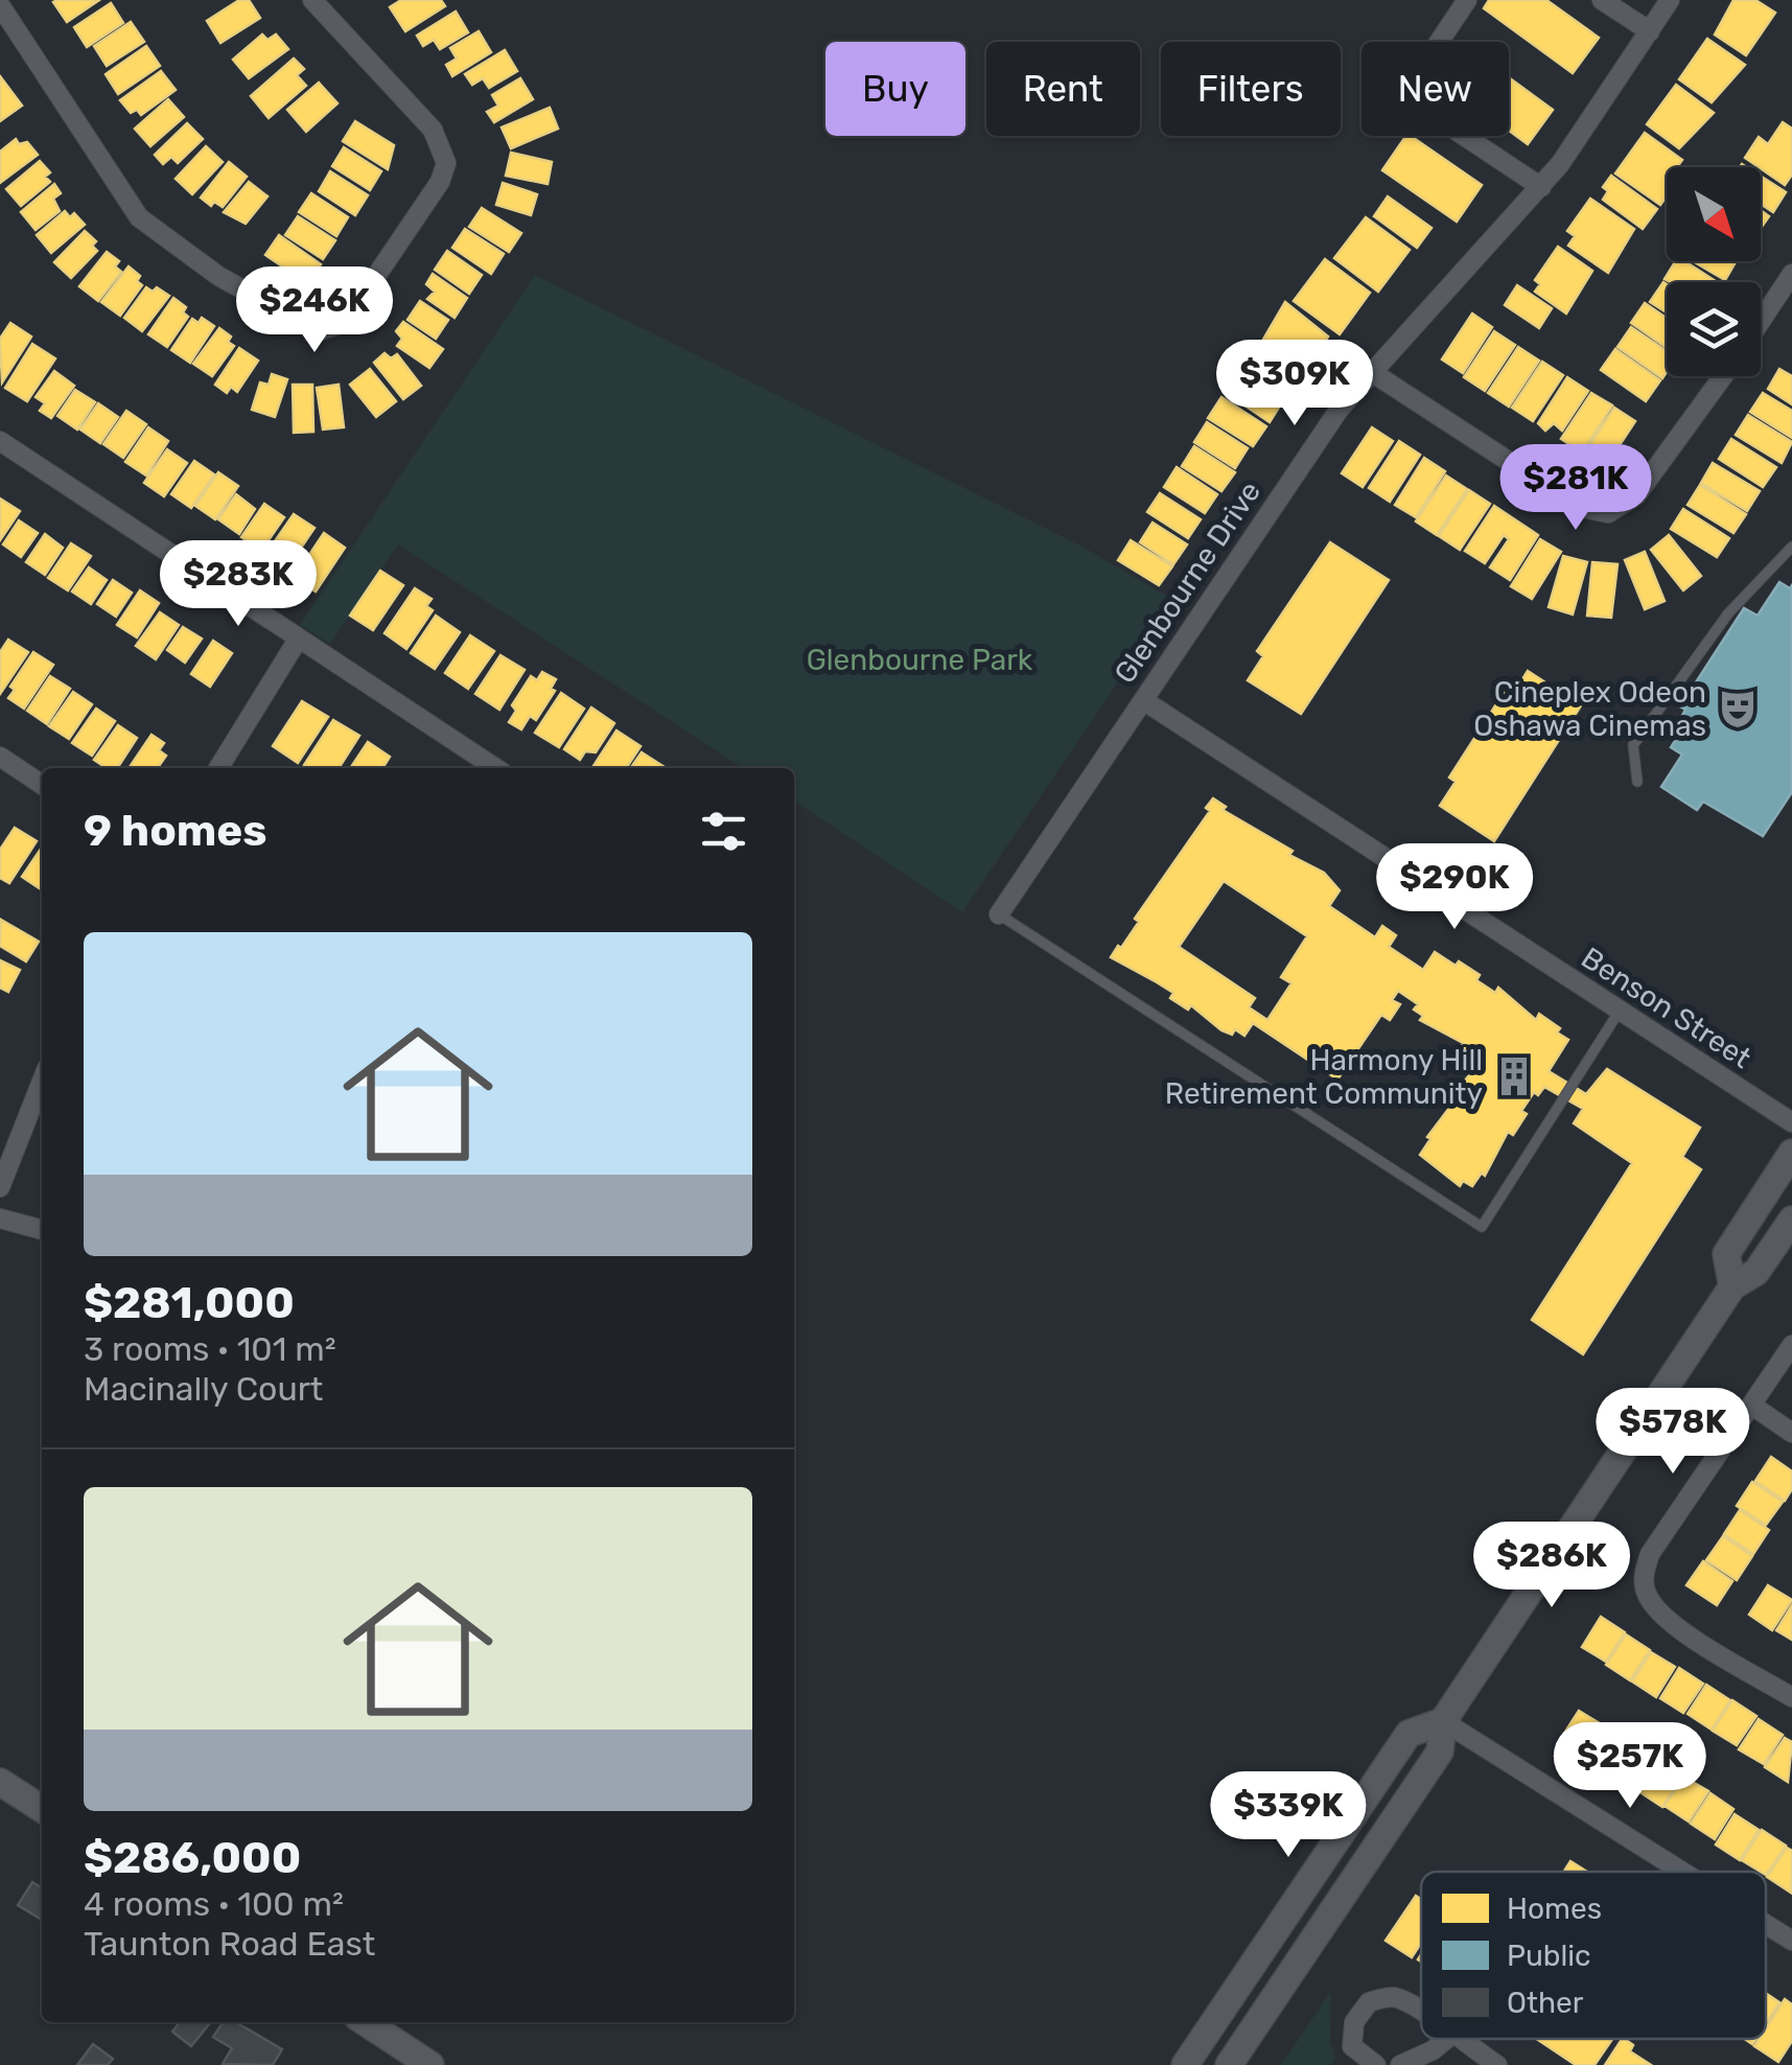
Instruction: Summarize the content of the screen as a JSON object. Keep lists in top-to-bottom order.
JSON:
{
  "streets": {
    "street": ["Glenbourne Drive", "Benson Street"]
  },
  "crossings": [
    ["Glenbourne Drive", "Benson Street"]
  ],
  "parks": ["Glenbourne Park"],
  "places": {
    "theatre": ["Cineplex Odeon Oshawa Cinemas"],
    "building": ["Harmony Hill Retirement Community"]
  },
  "legend": ["Homes", "Public", "Other"],
  "north": "bottom right",
  "page": {
    "chip": [
      "Buy",
      "Rent",
      "Filters",
      "New"
    ],
    "price": [
      "$246K",
      "$309K",
      "$281K",
      "$283K",
      "$290K",
      "$578K",
      "$286K",
      "$257K",
      "$339K"
    ],
    "heading": "9 homes",
    "list": [
      {
        "name": "$281,000",
        "note": "3 rooms · 101 m² · Macinally Court"
      },
      {
        "name": "$286,000",
        "note": "4 rooms · 100 m² · Taunton Road East"
      }
    ]
  }
}
